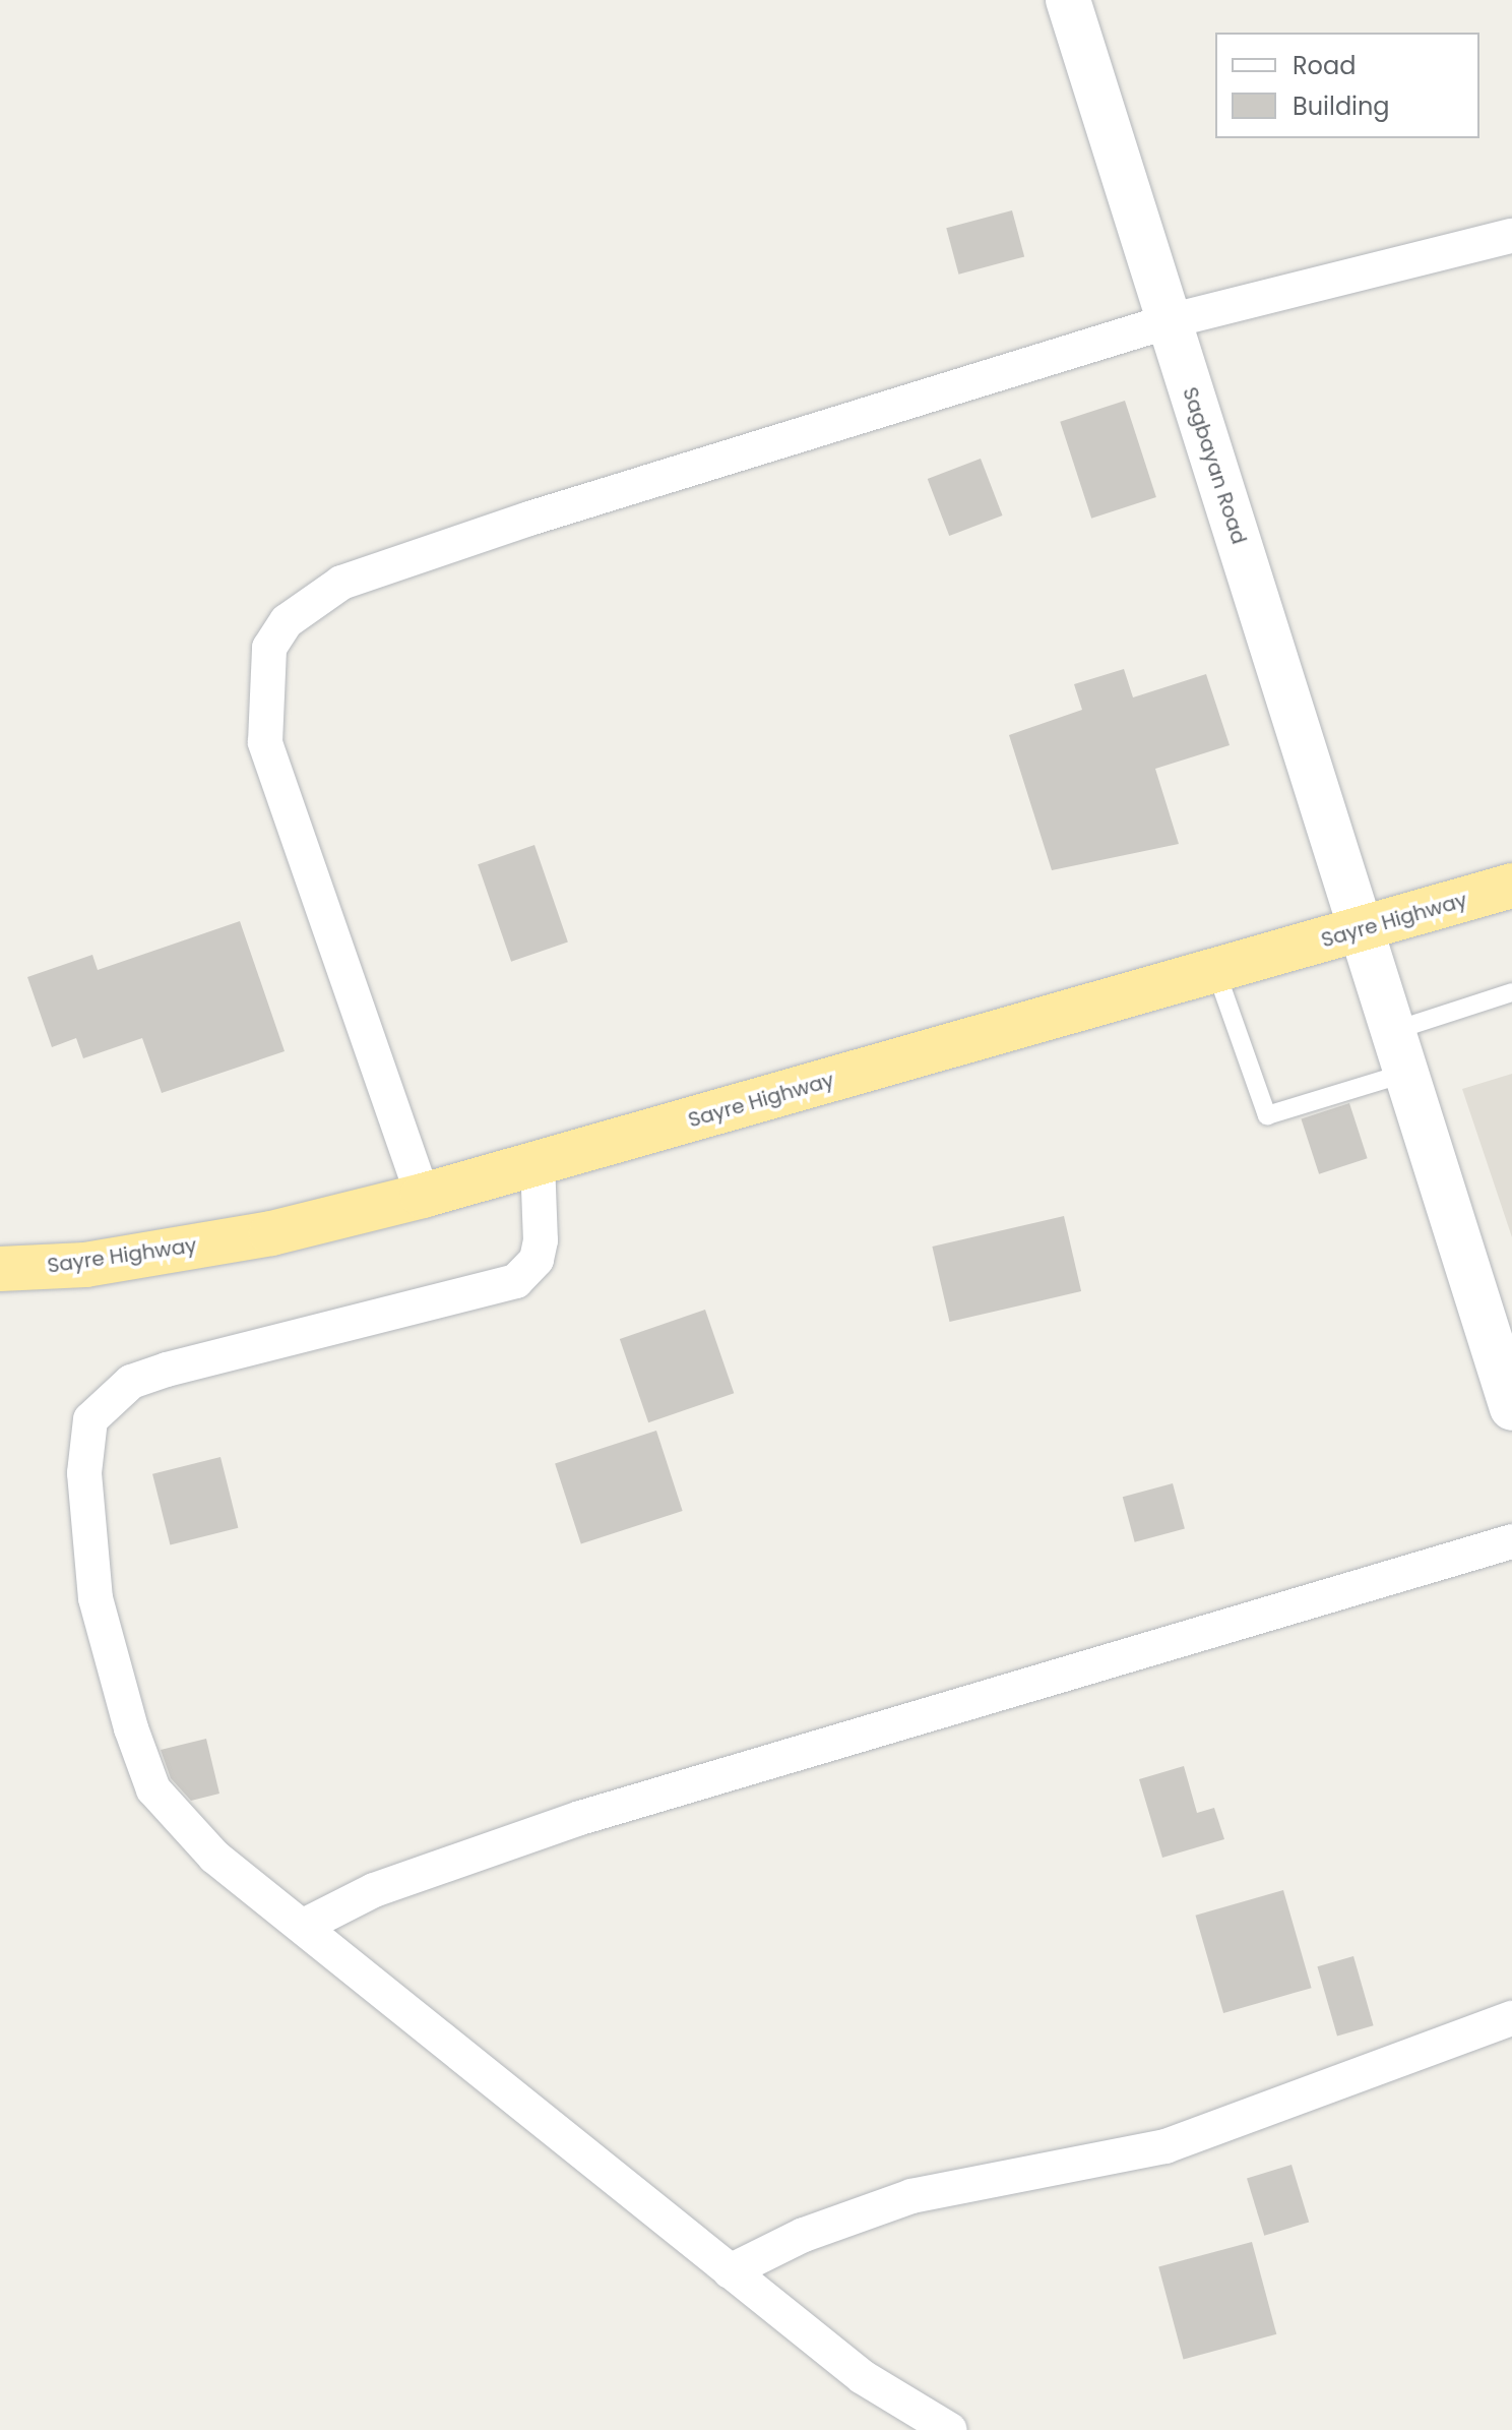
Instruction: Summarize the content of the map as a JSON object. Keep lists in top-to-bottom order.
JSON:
{
  "streets": {
    "highway": ["Sayre Highway"],
    "street": ["Sagbayan Road"]
  },
  "crossings": [
    ["Sagbayan Road", "Sayre Highway"]
  ],
  "legend": ["Road", "Building"]
}
